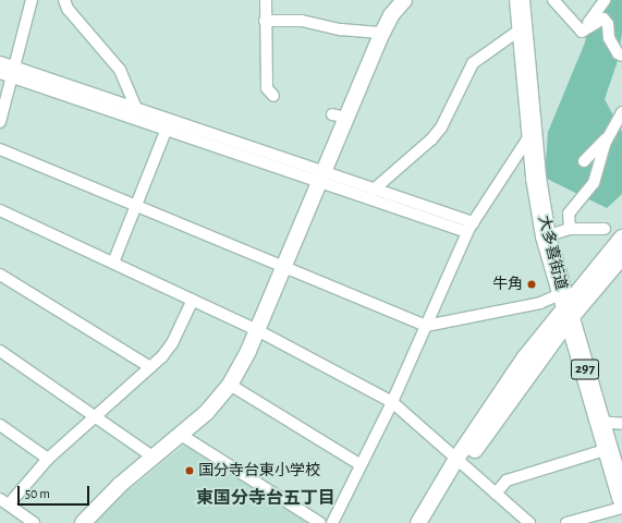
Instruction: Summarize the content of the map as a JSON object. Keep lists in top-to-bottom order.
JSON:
{
  "streets": {
    "highway": ["大多喜街道", "297"]
  },
  "districts": ["東国分寺台五丁目"],
  "places": ["牛角", "国分寺台東小学校"],
  "scale_bar": "50 m"
}
